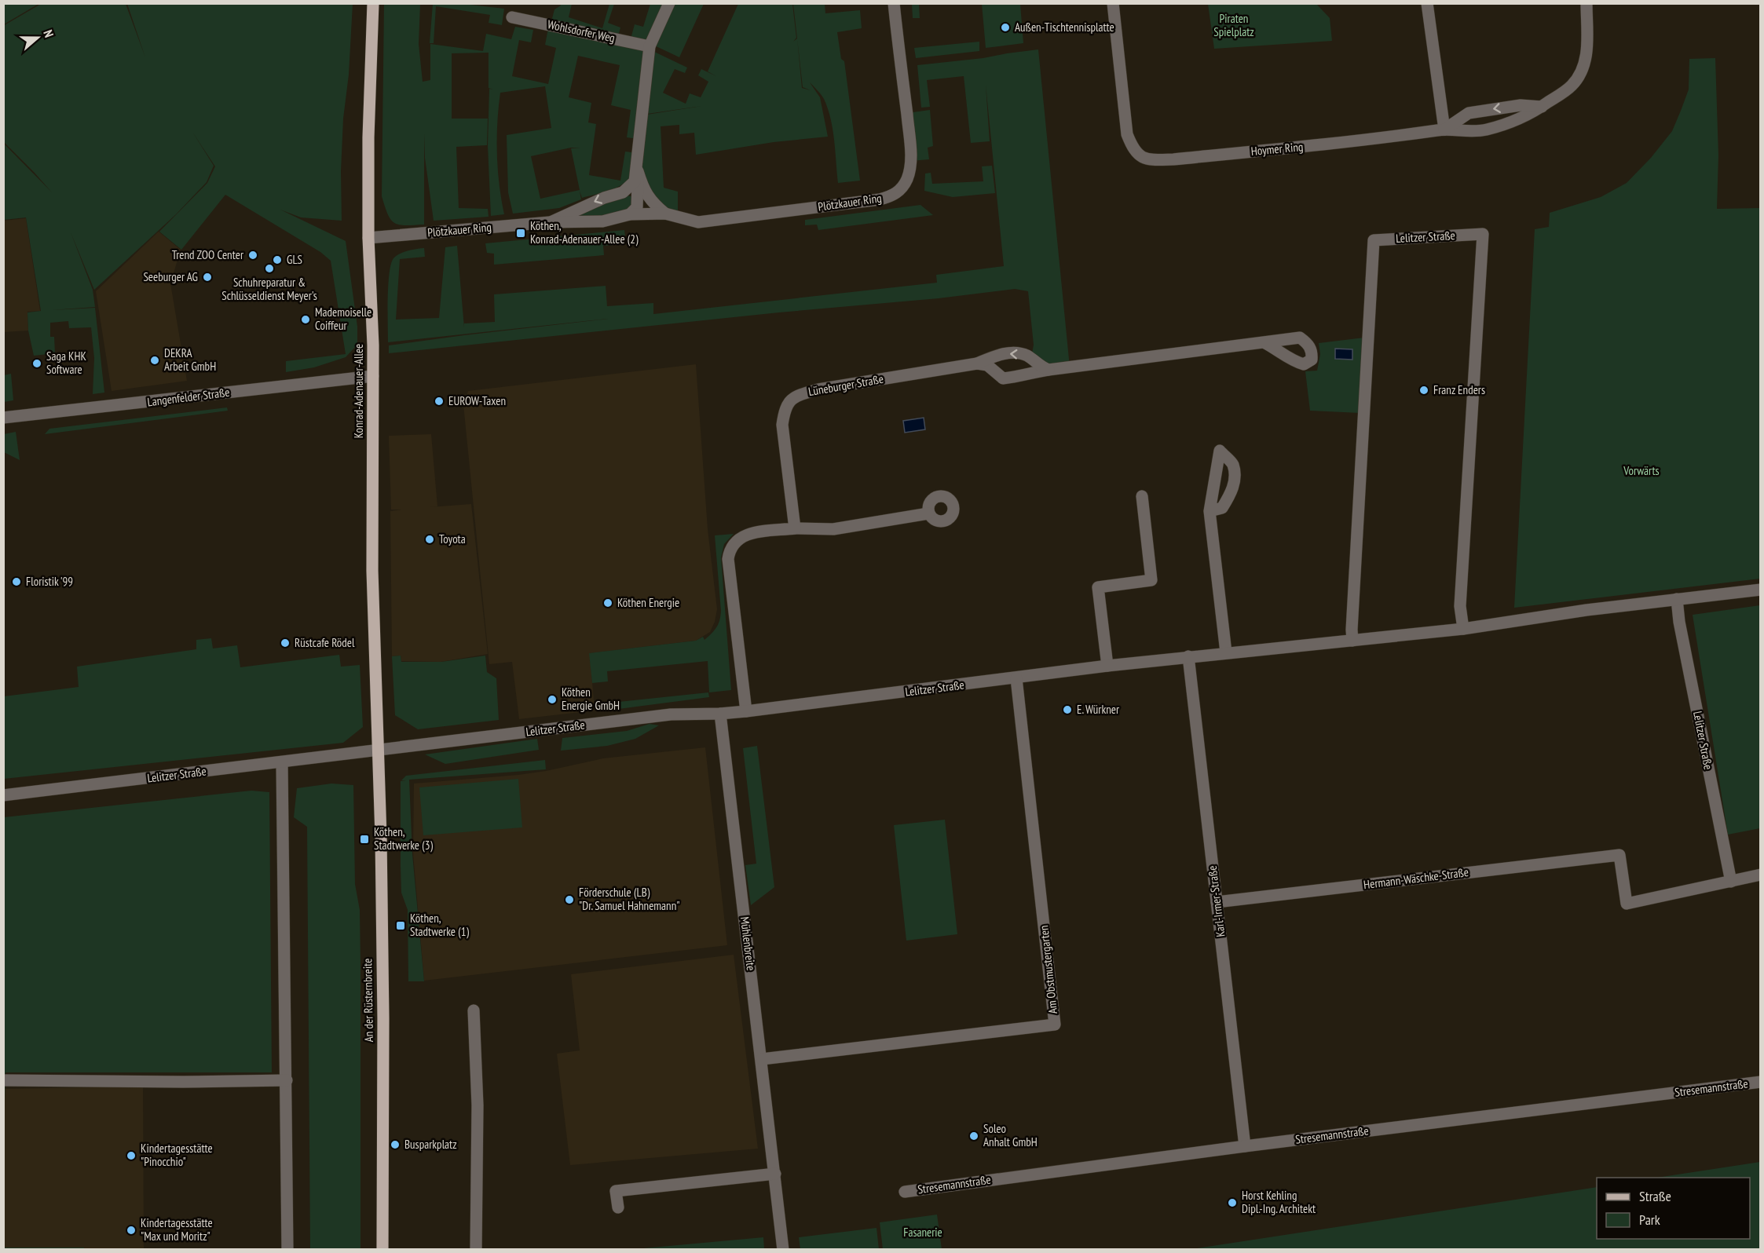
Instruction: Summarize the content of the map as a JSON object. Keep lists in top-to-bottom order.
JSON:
{
  "streets": {
    "main road": ["Konrad-Adenauer-Allee", "An der Rüsternbreite"],
    "street": [
      "Wohlsdorfer Weg",
      "Hoymer Ring",
      "Plötzkauer Ring",
      "Lelitzer Straße",
      "Lüneburger Straße",
      "Langenfelder Straße",
      "Hermann-Wäschke-Straße",
      "Karl-Irmer-Straße",
      "Mühlenbreite",
      "Am Obstmustergarten",
      "Stresemannstraße"
    ]
  },
  "crossings": [
    ["Wohlsdorfer Weg", "Plötzkauer Ring"],
    ["Plötzkauer Ring", "Konrad-Adenauer-Allee"],
    ["Lelitzer Straße", "Konrad-Adenauer-Allee"],
    ["Lelitzer Straße", "Hermann-Wäschke-Straße"],
    ["Lelitzer Straße", "Karl-Irmer-Straße"],
    ["Lelitzer Straße", "Mühlenbreite"],
    ["Lelitzer Straße", "Am Obstmustergarten"],
    ["Lelitzer Straße", "An der Rüsternbreite"],
    ["Konrad-Adenauer-Allee", "Langenfelder Straße"],
    ["Konrad-Adenauer-Allee", "An der Rüsternbreite"],
    ["Hermann-Wäschke-Straße", "Karl-Irmer-Straße"],
    ["Karl-Irmer-Straße", "Stresemannstraße"],
    ["Mühlenbreite", "Am Obstmustergarten"]
  ],
  "parks": ["Piraten Spielplatz", "Vorwärts", "Fasanerie"],
  "places": {
    "other": [
      "Außen-Tischtennisplatte",
      "Trend ZOO Center",
      "GLS",
      "Schuhreparatur & Schlüsseldienst Meyer's",
      "Seeburger AG",
      "Mademoiselle Coiffeur",
      "DEKRA Arbeit GmbH",
      "Saga KHK Software",
      "Franz Enders",
      "EUROW-Taxen",
      "Toyota",
      "Floristik '99",
      "Köthen Energie",
      "Rüstcafe Rödel",
      "Köthen Energie GmbH",
      "E. Würkner",
      "Förderschule (LB) \"Dr. Samuel Hahnemann\"",
      "Soleo Anhalt GmbH",
      "Busparkplatz",
      "Kindertagesstätte \"Pinocchio\"",
      "Horst Kehling Dipl.-Ing. Architekt",
      "Kindertagesstätte \"Max und Moritz\""
    ],
    "transit": ["Köthen, Konrad-Adenauer-Allee (2)", "Köthen, Stadtwerke (3)", "Köthen, Stadtwerke (1)"]
  },
  "legend": ["Straße", "Park"],
  "north": "right"
}
